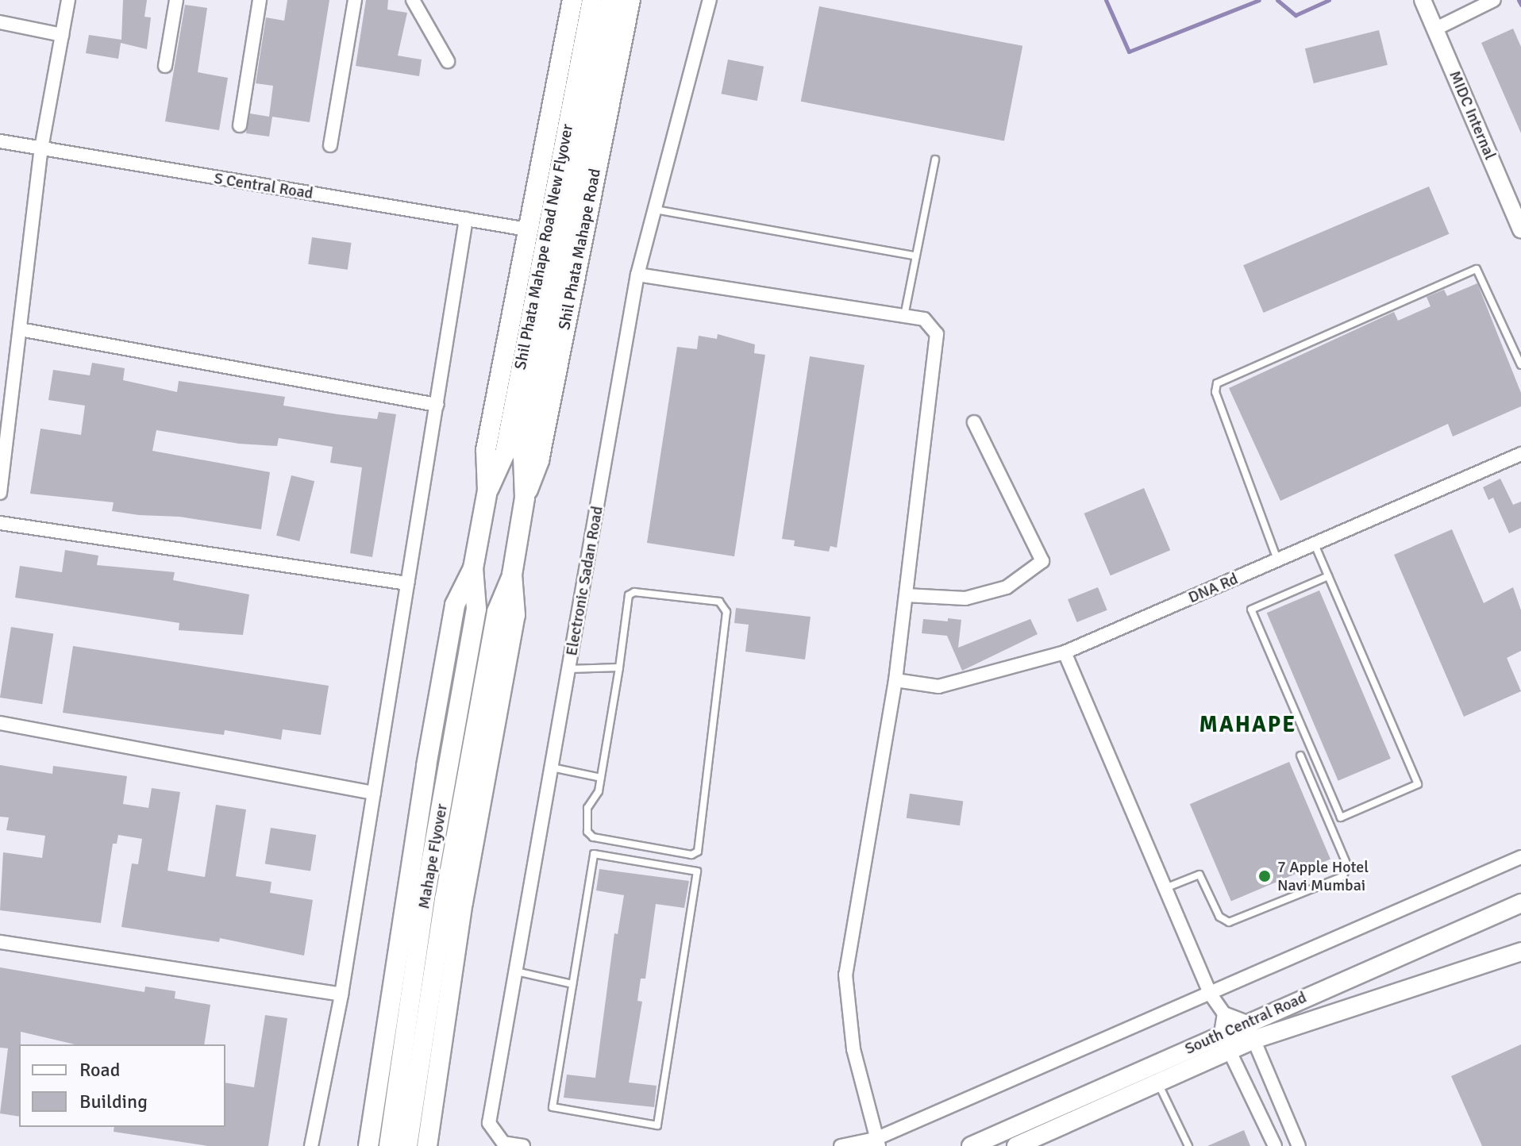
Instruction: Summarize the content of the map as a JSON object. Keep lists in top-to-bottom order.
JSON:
{
  "streets": {
    "main road": [
      "Shil Phata Mahape Road New Flyover",
      "Shil Phata Mahape Road",
      "Mahape Flyover",
      "South Central Road"
    ],
    "street": [
      "MIDC Internal",
      "S Central Road",
      "Electronic Sadan Road",
      "DNA Rd"
    ]
  },
  "crossings": [
    ["Shil Phata Mahape Road New Flyover", "Shil Phata Mahape Road"]
  ],
  "districts": ["MAHAPE"],
  "places": ["7 Apple Hotel Navi Mumbai"],
  "legend": ["Road", "Building"]
}
